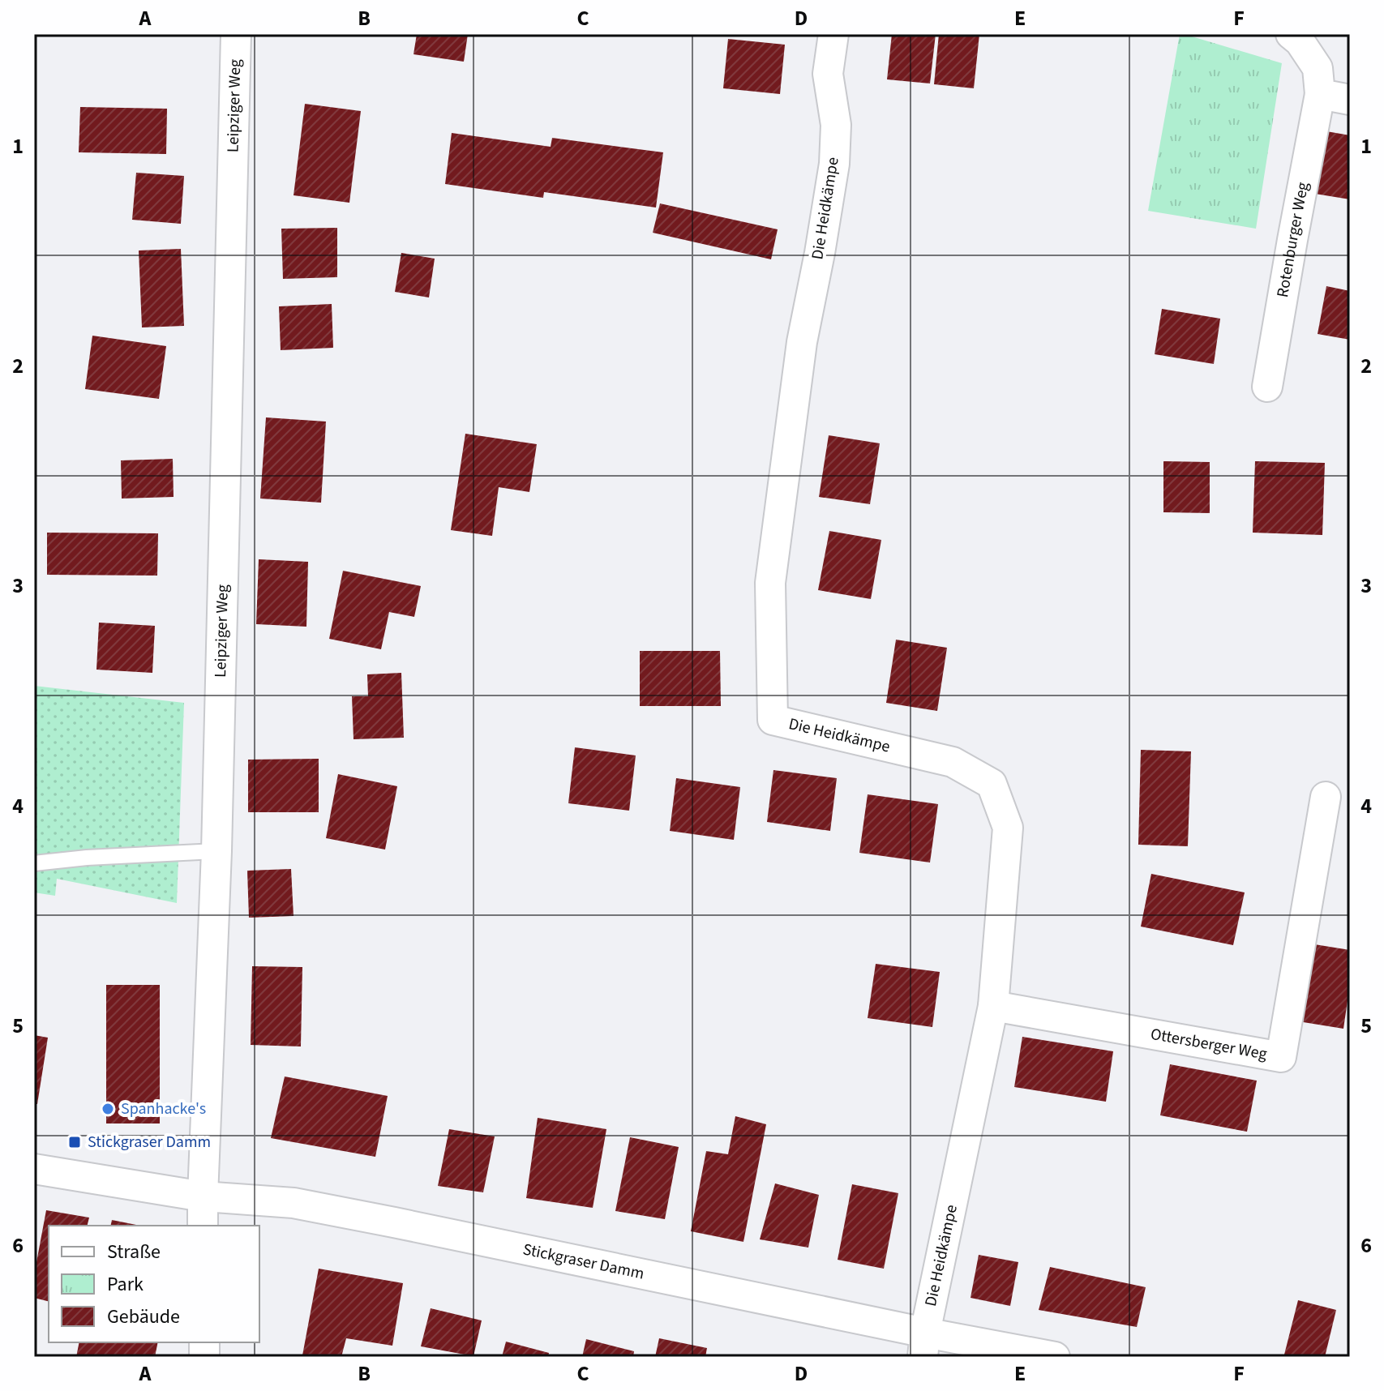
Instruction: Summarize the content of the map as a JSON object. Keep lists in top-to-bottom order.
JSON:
{
  "streets": {
    "street": [
      "Leipziger Weg",
      "Die Heidkämpe",
      "Rotenburger Weg",
      "Ottersberger Weg",
      "Stickgraser Damm"
    ]
  },
  "crossings": [
    ["Leipziger Weg", "Stickgraser Damm"],
    ["Die Heidkämpe", "Ottersberger Weg"],
    ["Die Heidkämpe", "Stickgraser Damm"]
  ],
  "places": {
    "other": ["Spanhacke's"],
    "transit": ["Stickgraser Damm"]
  },
  "legend": ["Straße", "Park", "Gebäude"],
  "grid": {
    "columns": [
      "A",
      "B",
      "C",
      "D",
      "E",
      "F"
    ],
    "rows": [
      "1",
      "2",
      "3",
      "4",
      "5",
      "6"
    ]
  }
}
